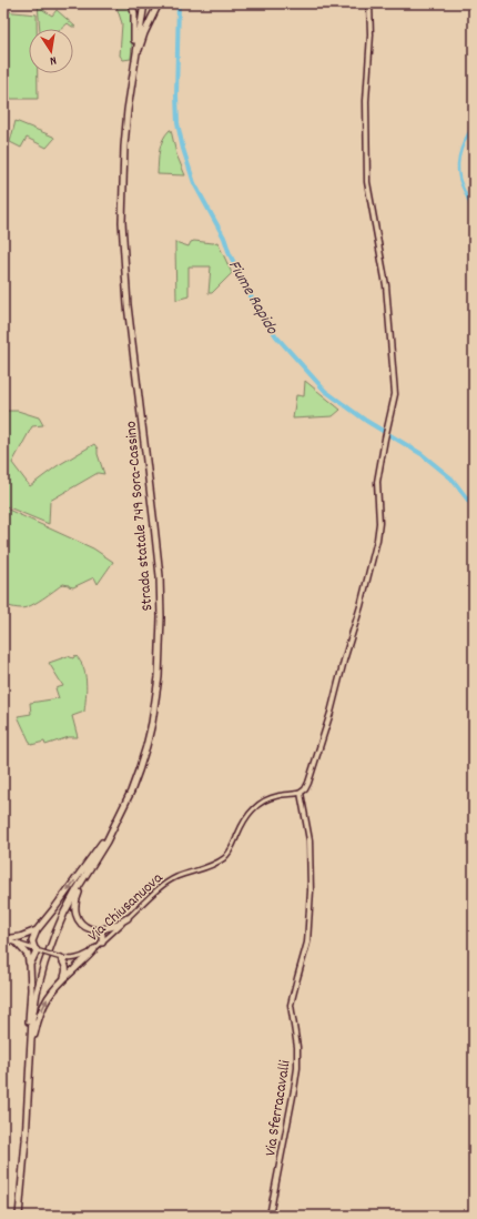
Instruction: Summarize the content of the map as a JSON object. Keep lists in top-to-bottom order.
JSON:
{
  "streets": {
    "highway": ["Strada statale 749 Sora-Cassino"],
    "main road": ["Via Sferracavalli"],
    "street": ["Via Chiusanuova"]
  },
  "crossings": [
    ["Via Chiusanuova", "Via Sferracavalli"]
  ],
  "water": ["Fiume Rapido"],
  "north": "bottom"
}
